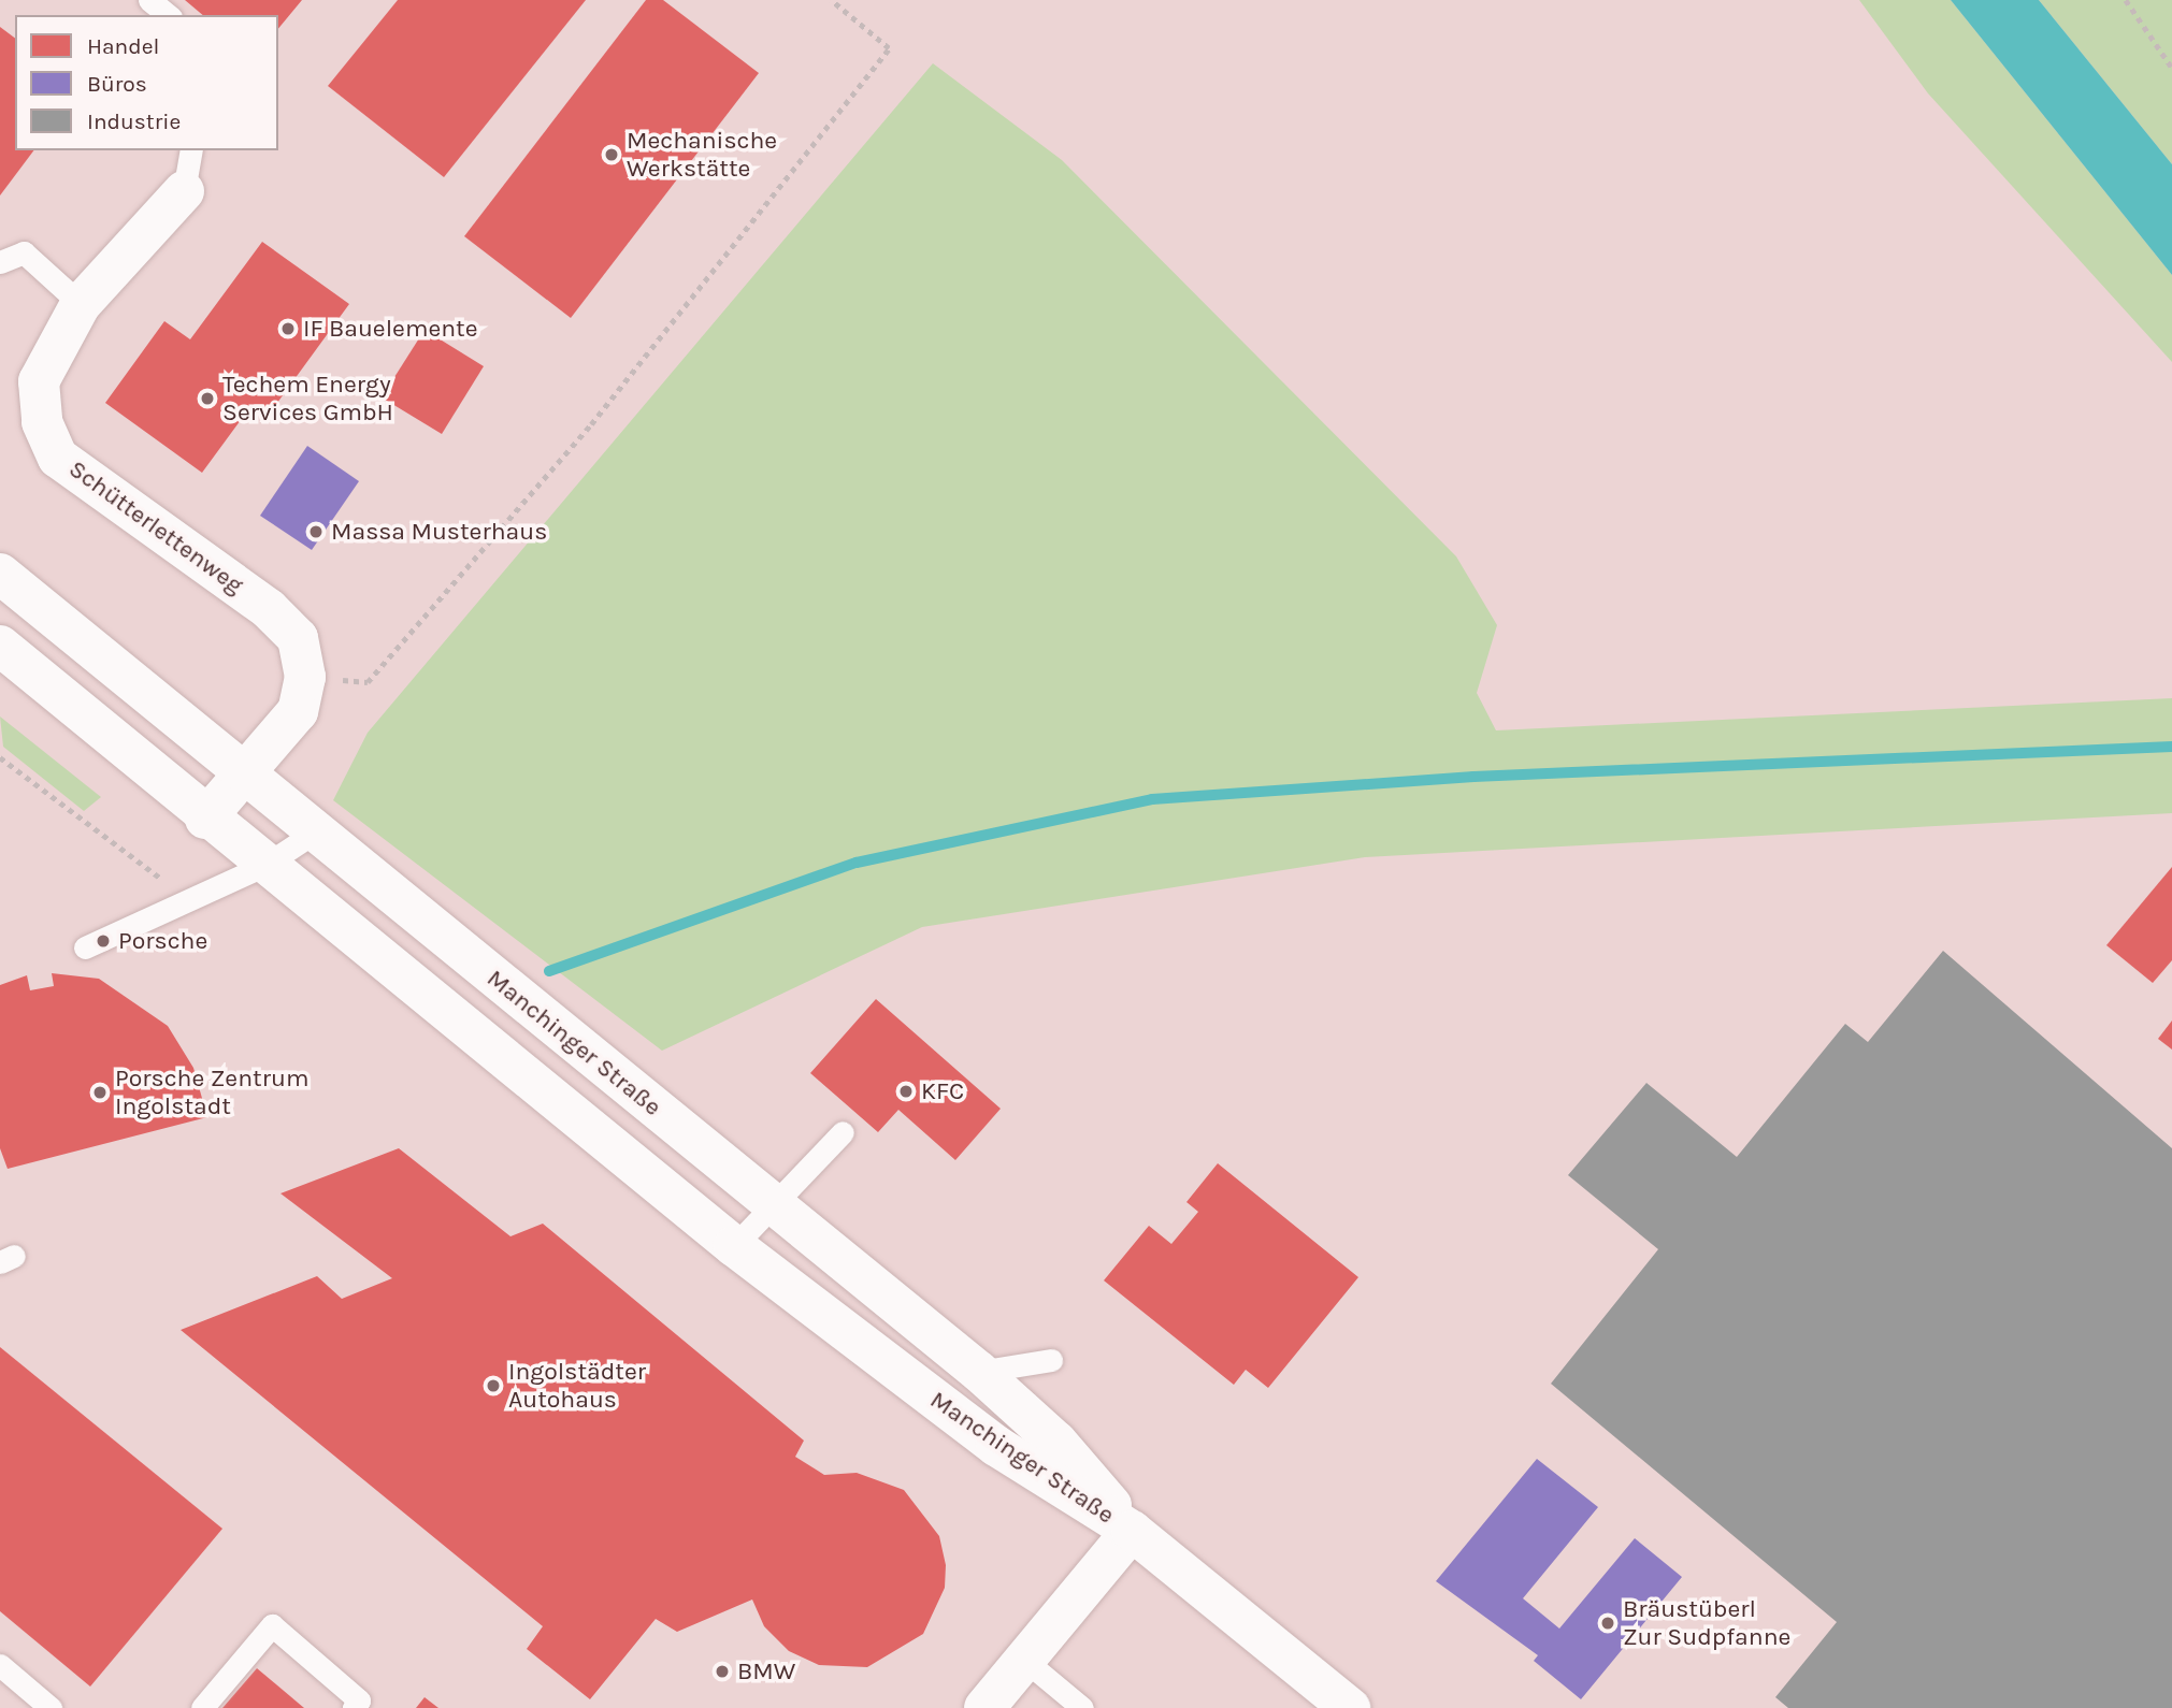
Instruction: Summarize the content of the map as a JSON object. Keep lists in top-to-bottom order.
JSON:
{
  "streets": {
    "main road": ["Schütterlettenweg", "Manchinger Straße"]
  },
  "crossings": [
    ["Schütterlettenweg", "Manchinger Straße"]
  ],
  "places": [
    "Mechanische Werkstätte",
    "IF Bauelemente",
    "Techem Energy Services GmbH",
    "Massa Musterhaus",
    "Porsche",
    "KFC",
    "Porsche Zentrum Ingolstadt",
    "Ingolstädter Autohaus",
    "Bräustüberl Zur Sudpfanne",
    "BMW"
  ],
  "legend": ["Handel", "Büros", "Industrie"]
}
